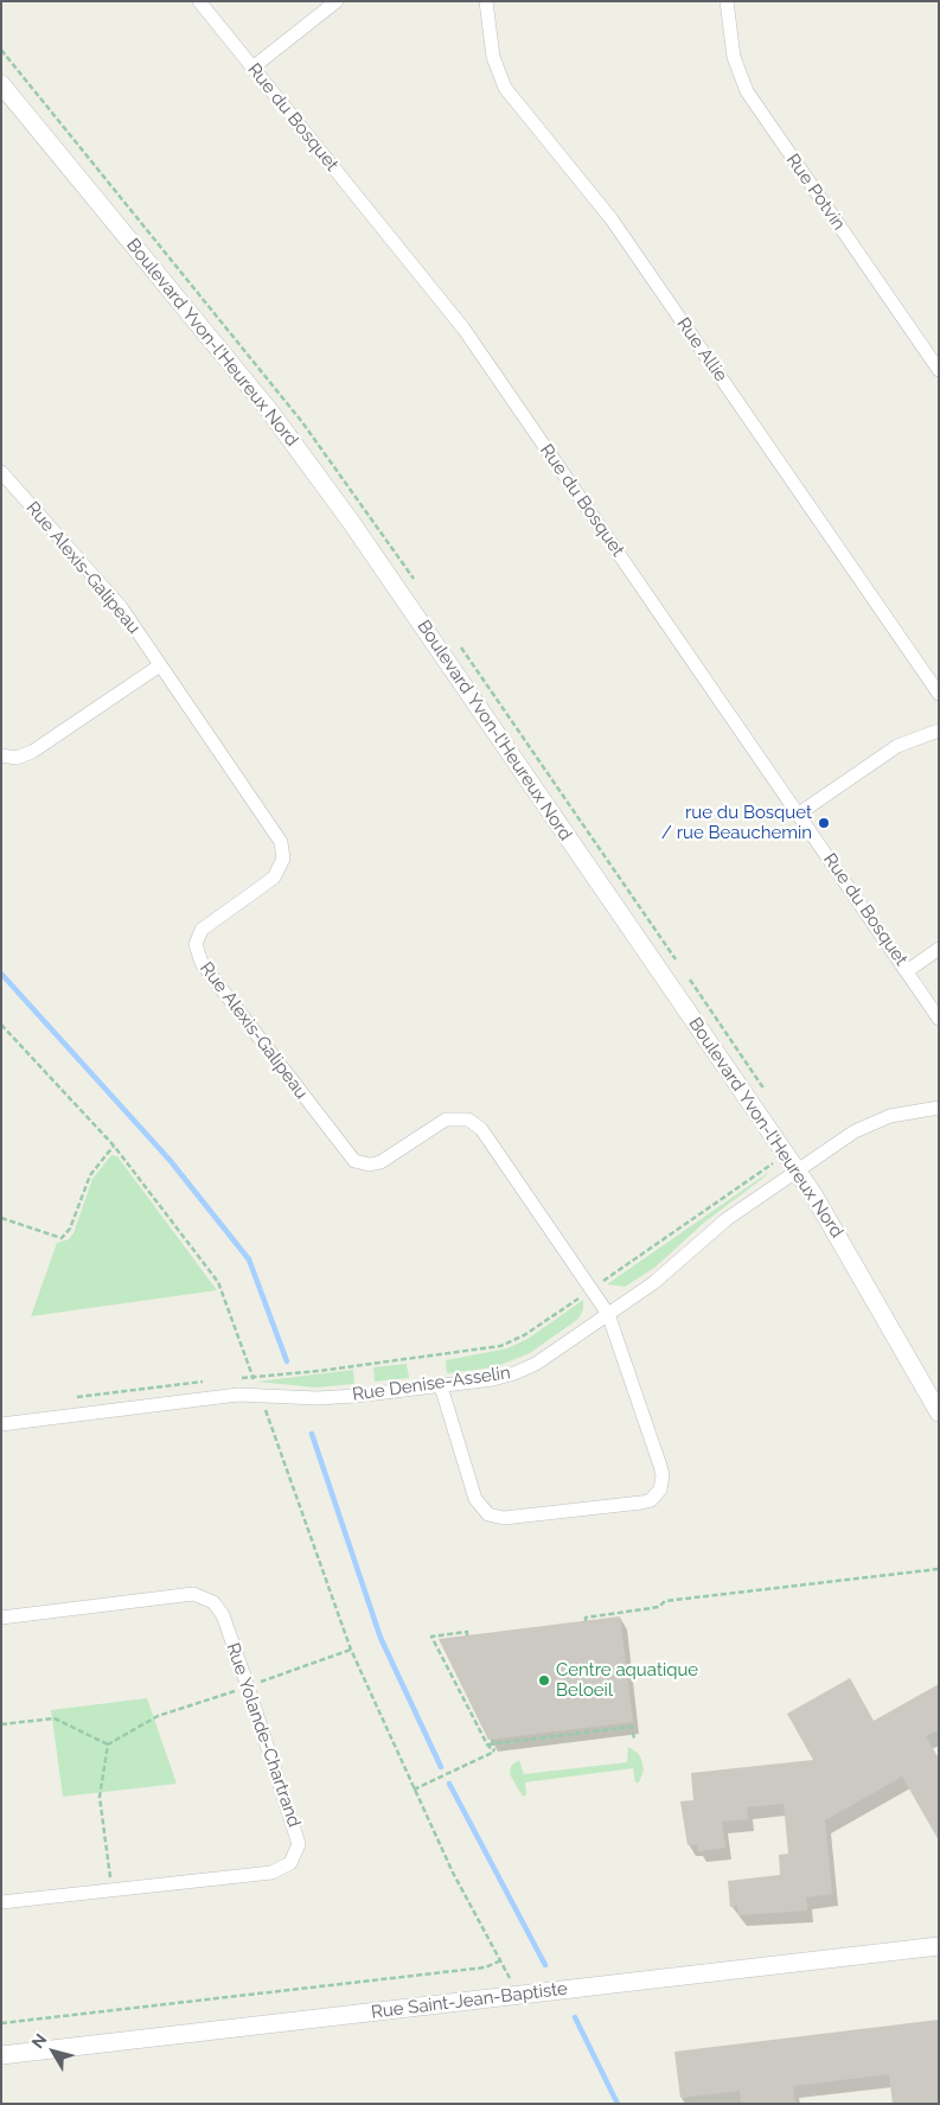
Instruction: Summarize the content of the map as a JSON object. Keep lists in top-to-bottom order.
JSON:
{
  "streets": {
    "street": [
      "Rue du Bosquet",
      "Rue Potvin",
      "Boulevard Yvon-l'Heureux Nord",
      "Rue Allie",
      "Rue Alexis-Galipeau",
      "Rue Denise-Asselin",
      "Rue Yolande-Chartrand",
      "Rue Saint-Jean-Baptiste"
    ]
  },
  "crossings": [
    ["Boulevard Yvon-l'Heureux Nord", "Rue Denise-Asselin"],
    ["Rue Alexis-Galipeau", "Rue Denise-Asselin"]
  ],
  "places": ["rue du Bosquet / rue Beauchemin", "Centre aquatique Beloeil"],
  "north": "top left"
}
